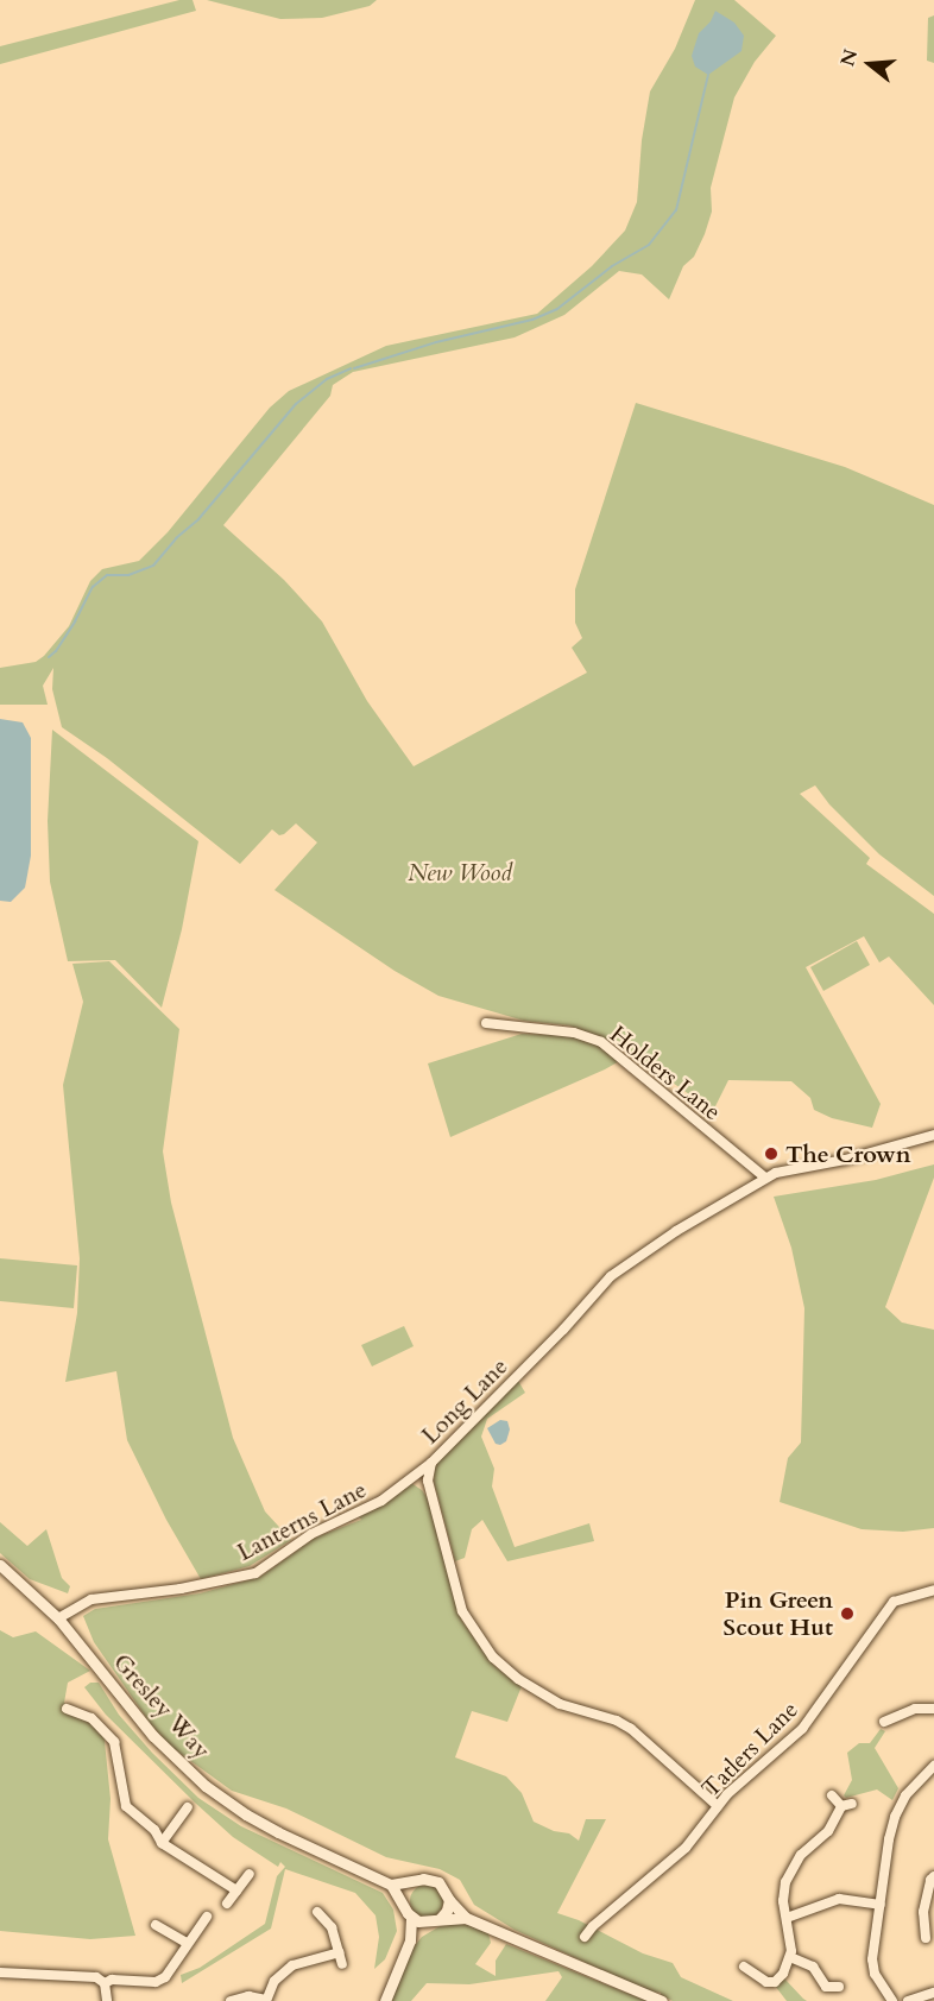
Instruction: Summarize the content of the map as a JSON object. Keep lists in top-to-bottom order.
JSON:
{
  "streets": {
    "street": [
      "Holders Lane",
      "Long Lane",
      "Lanterns Lane",
      "Gresley Way",
      "Tatlers Lane"
    ]
  },
  "crossings": [
    ["Holders Lane", "Long Lane"],
    ["Long Lane", "Lanterns Lane"],
    ["Long Lane", "Tatlers Lane"],
    ["Lanterns Lane", "Gresley Way"]
  ],
  "parks": ["New Wood"],
  "places": ["The Crown", "Pin Green Scout Hut"],
  "north": "left"
}
